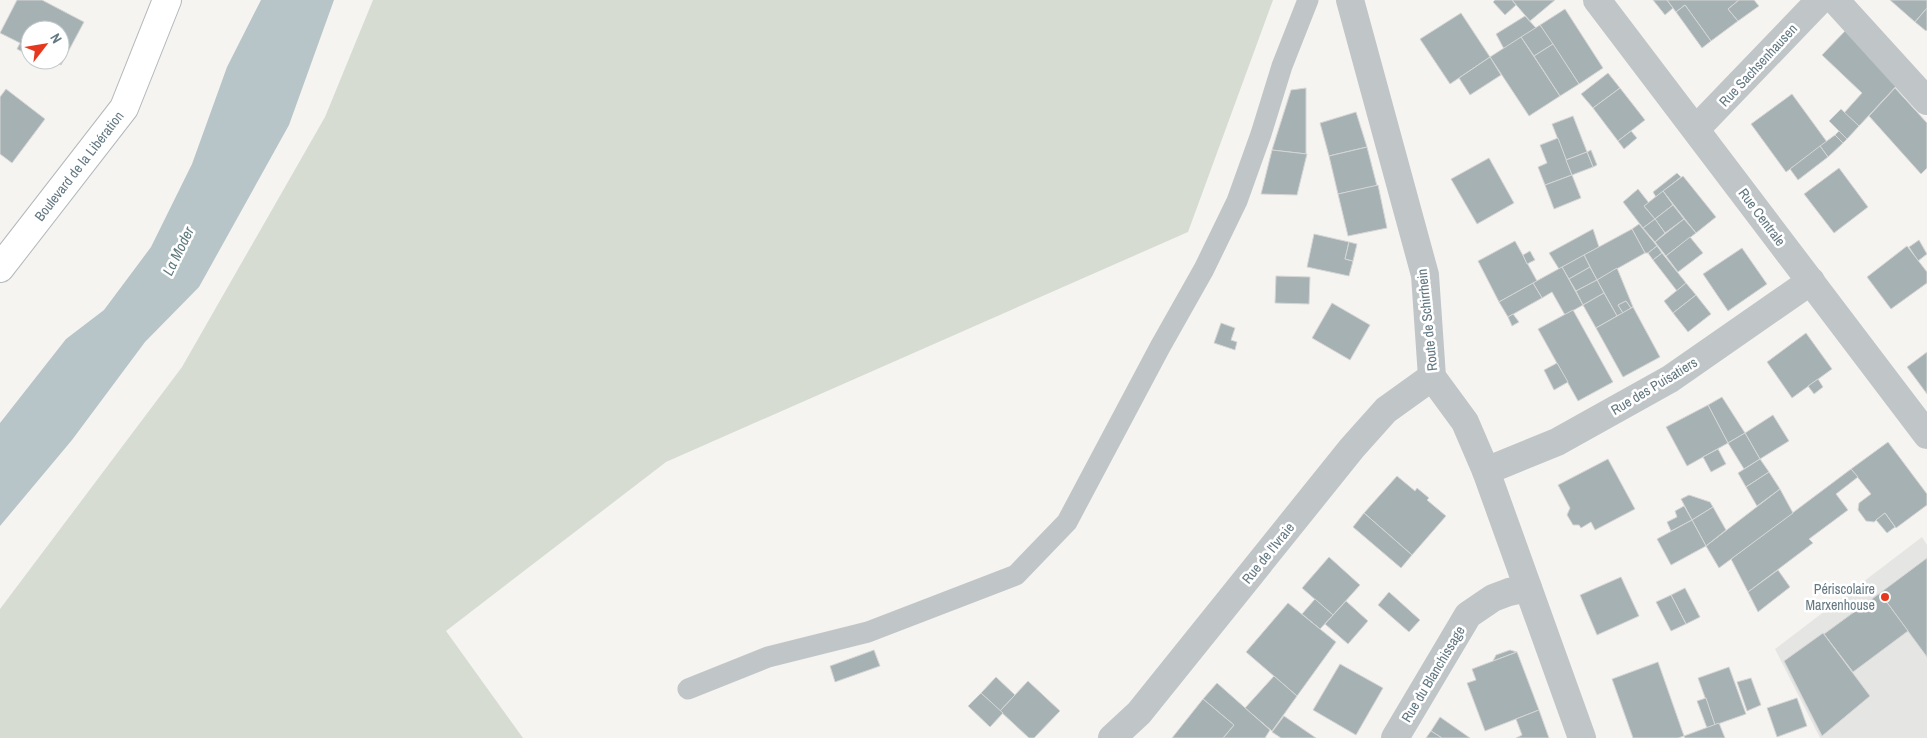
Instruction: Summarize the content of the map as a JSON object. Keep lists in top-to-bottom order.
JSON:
{
  "streets": {
    "main road": ["Boulevard de la Libération"],
    "street": [
      "Rue Sachsenhausen",
      "Rue Centrale",
      "Route de Schirrhein",
      "Rue des Puisatiers",
      "Rue de l'Ivraie",
      "Rue du Blanchissage"
    ]
  },
  "crossings": [
    ["Rue Sachsenhausen", "Rue Centrale"],
    ["Rue Centrale", "Rue des Puisatiers"],
    ["Route de Schirrhein", "Rue des Puisatiers"],
    ["Route de Schirrhein", "Rue de l'Ivraie"],
    ["Route de Schirrhein", "Rue du Blanchissage"]
  ],
  "water": ["La Moder"],
  "places": ["Périscolaire Marxenhouse"],
  "north": "top right"
}
